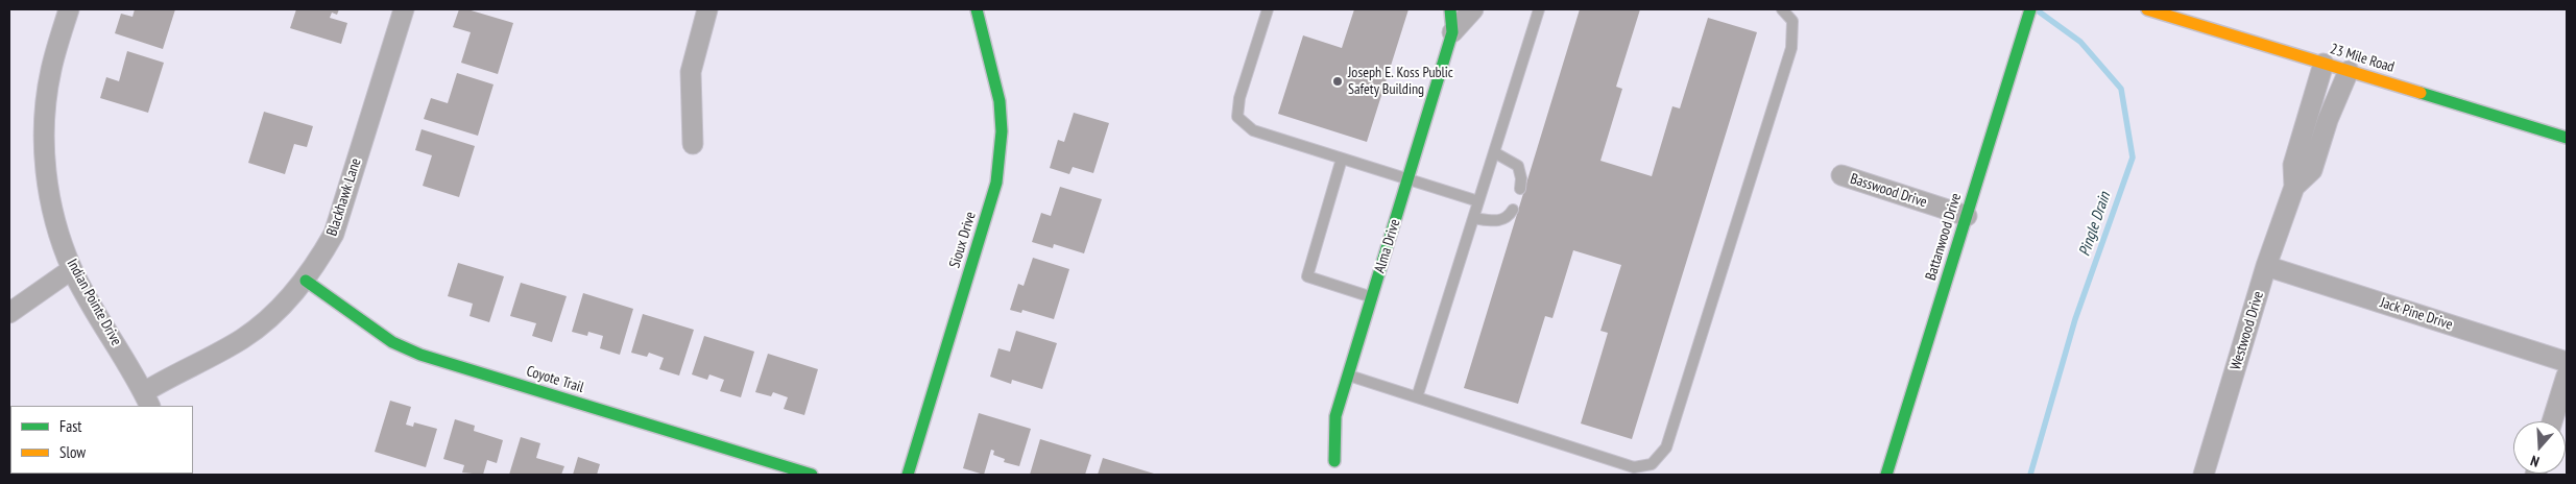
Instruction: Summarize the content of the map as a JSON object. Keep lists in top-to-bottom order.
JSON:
{
  "streets": {
    "street": [
      "23 Mile Road",
      "Basswood Drive",
      "Blackhawk Lane",
      "Battanwood Drive",
      "Sioux Drive",
      "Alma Drive",
      "Indian Pointe Drive",
      "Jack Pine Drive",
      "Westwood Drive",
      "Coyote Trail"
    ]
  },
  "crossings": [
    ["23 Mile Road", "Westwood Drive"],
    ["Basswood Drive", "Battanwood Drive"],
    ["Blackhawk Lane", "Indian Pointe Drive"],
    ["Blackhawk Lane", "Coyote Trail"],
    ["Jack Pine Drive", "Westwood Drive"]
  ],
  "water": ["Pingle Drain"],
  "places": ["Joseph E. Koss Public Safety Building"],
  "legend": ["Fast", "Slow"],
  "north": "bottom"
}
